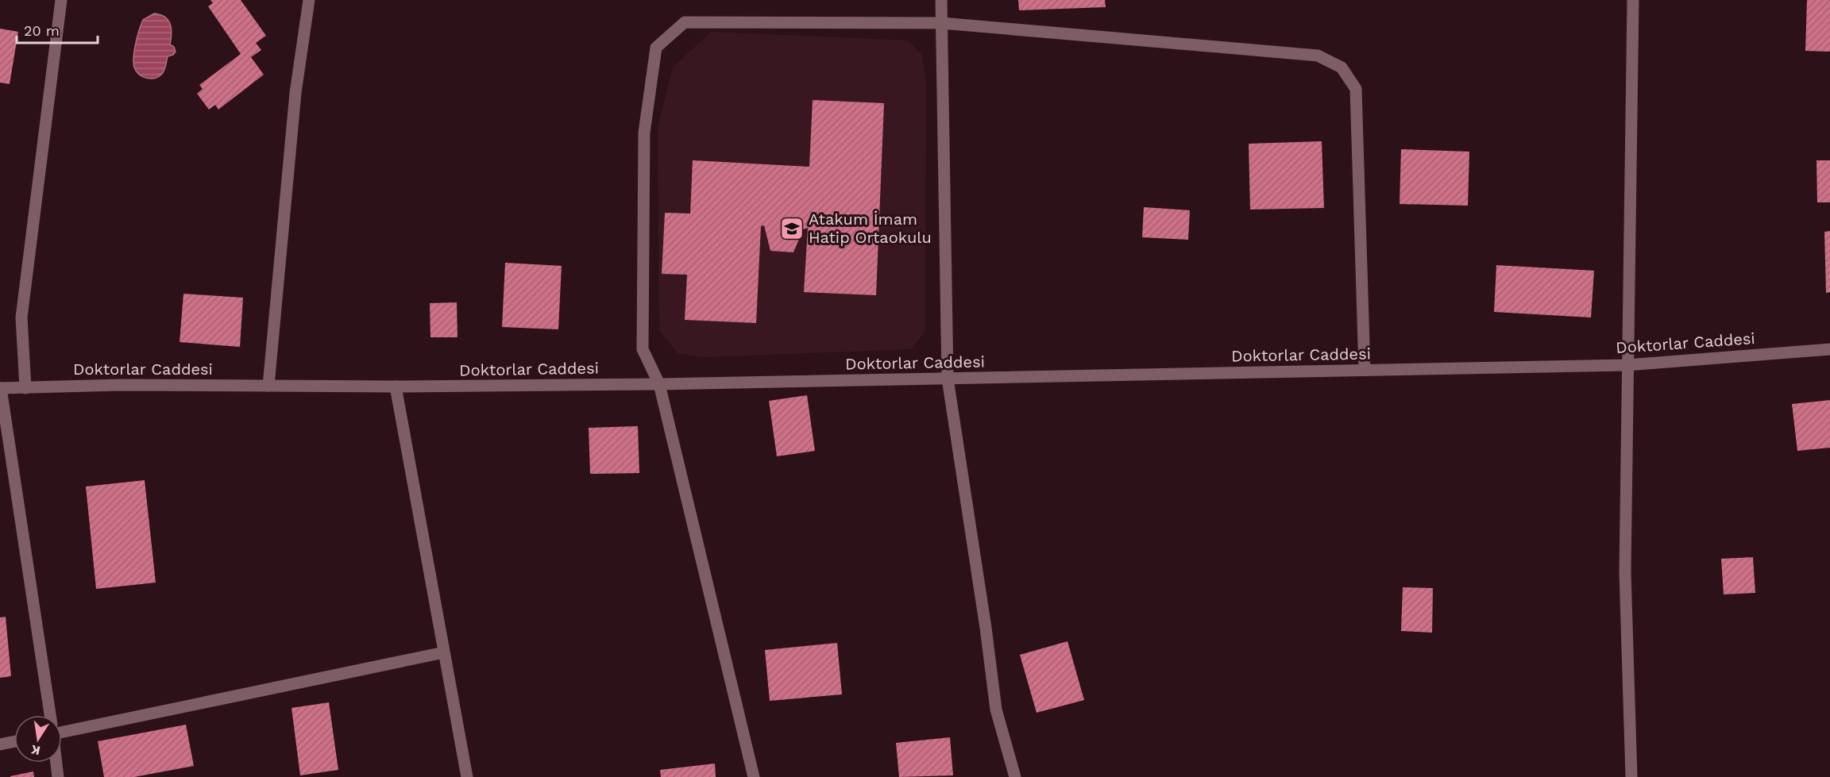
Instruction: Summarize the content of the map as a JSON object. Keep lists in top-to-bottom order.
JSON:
{
  "streets": {
    "street": ["Doktorlar Caddesi"]
  },
  "places": {
    "school or university": ["Atakum İmam Hatip Ortaokulu"]
  },
  "scale_bar": "20 m",
  "north": "bottom"
}
